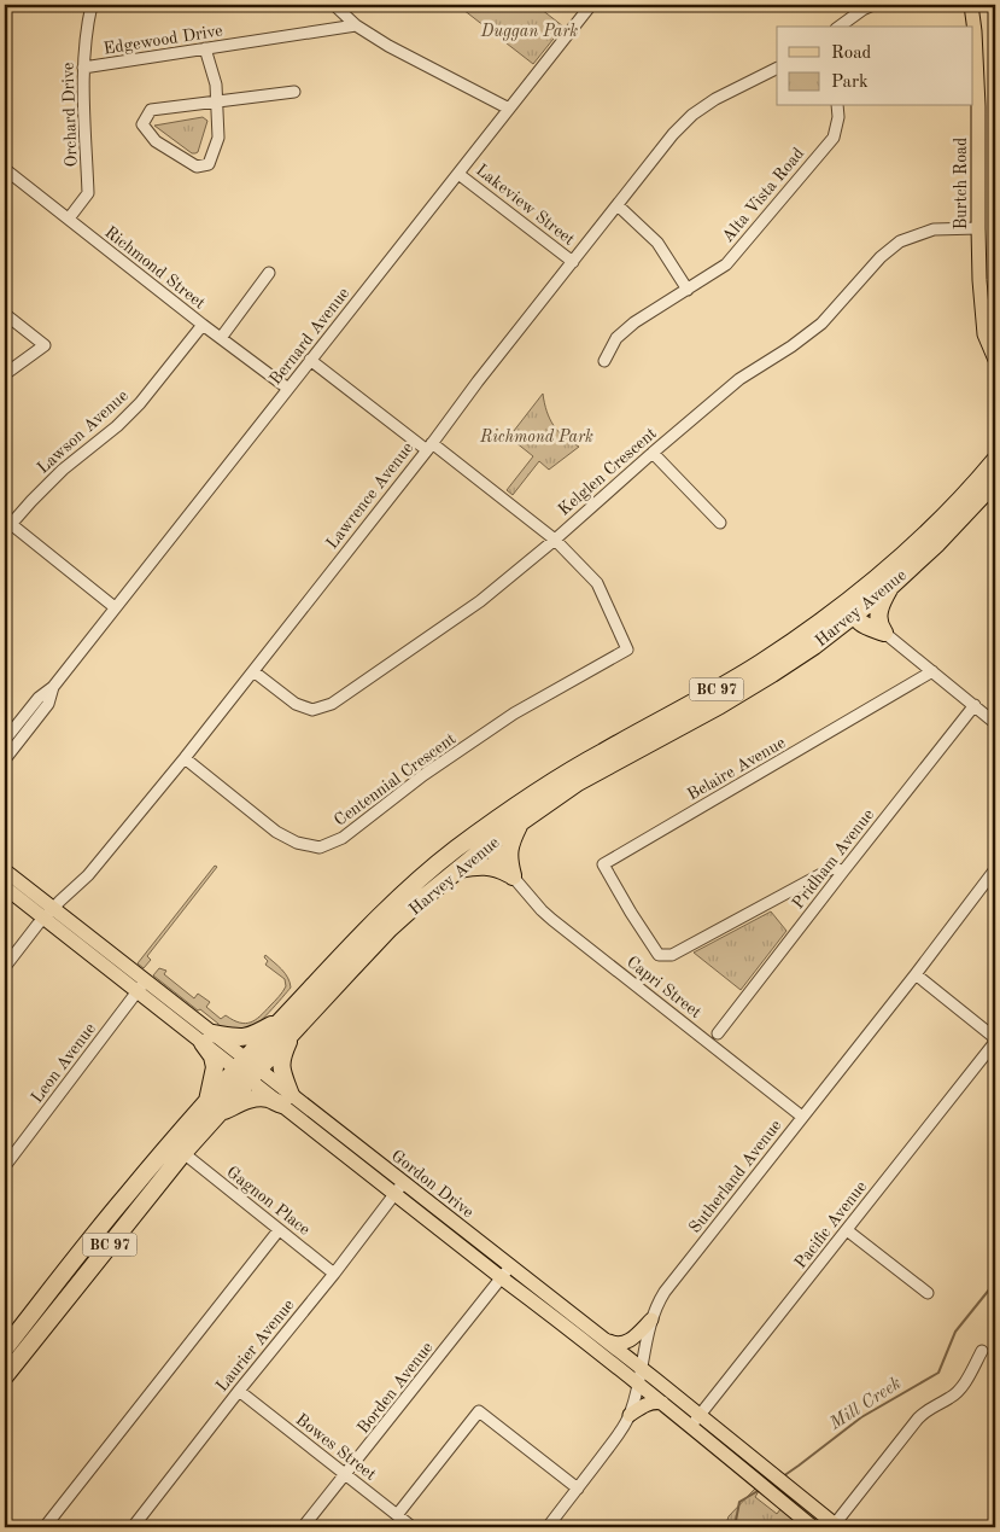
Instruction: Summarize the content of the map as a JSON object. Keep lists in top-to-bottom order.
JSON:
{
  "streets": {
    "highway": ["Harvey Avenue", "BC 97"],
    "main road": ["Burtch Road", "Gordon Drive"],
    "street": [
      "Edgewood Drive",
      "Orchard Drive",
      "Alta Vista Road",
      "Lakeview Street",
      "Richmond Street",
      "Bernard Avenue",
      "Lawson Avenue",
      "Kelglen Crescent",
      "Lawrence Avenue",
      "Belaire Avenue",
      "Centennial Crescent",
      "Pridham Avenue",
      "Capri Street",
      "Leon Avenue",
      "Sutherland Avenue",
      "Gagnon Place",
      "Pacific Avenue",
      "Laurier Avenue",
      "Borden Avenue",
      "Bowes Street"
    ]
  },
  "crossings": [
    ["Edgewood Drive", "Orchard Drive"],
    ["Orchard Drive", "Richmond Street"],
    ["Burtch Road", "Kelglen Crescent"],
    ["Lakeview Street", "Bernard Avenue"],
    ["Lakeview Street", "Lawrence Avenue"],
    ["Richmond Street", "Bernard Avenue"],
    ["Richmond Street", "Lawson Avenue"],
    ["Kelglen Crescent", "Lawrence Avenue"],
    ["Kelglen Crescent", "Centennial Crescent"],
    ["Lawrence Avenue", "Centennial Crescent"],
    ["Lawrence Avenue", "Gordon Drive"],
    ["Harvey Avenue", "Gordon Drive"],
    ["Harvey Avenue", "Gagnon Place"],
    ["Belaire Avenue", "Pridham Avenue"],
    ["Capri Street", "Sutherland Avenue"],
    ["Leon Avenue", "Gordon Drive"],
    ["Sutherland Avenue", "Gordon Drive"],
    ["Gordon Drive", "Pacific Avenue"],
    ["Gordon Drive", "Laurier Avenue"],
    ["Gordon Drive", "Borden Avenue"],
    ["Gagnon Place", "Laurier Avenue"],
    ["Laurier Avenue", "Bowes Street"],
    ["Borden Avenue", "Bowes Street"]
  ],
  "water": ["Mill Creek"],
  "parks": ["Duggan Park", "Richmond Park"],
  "legend": ["Road", "Park"]
}
